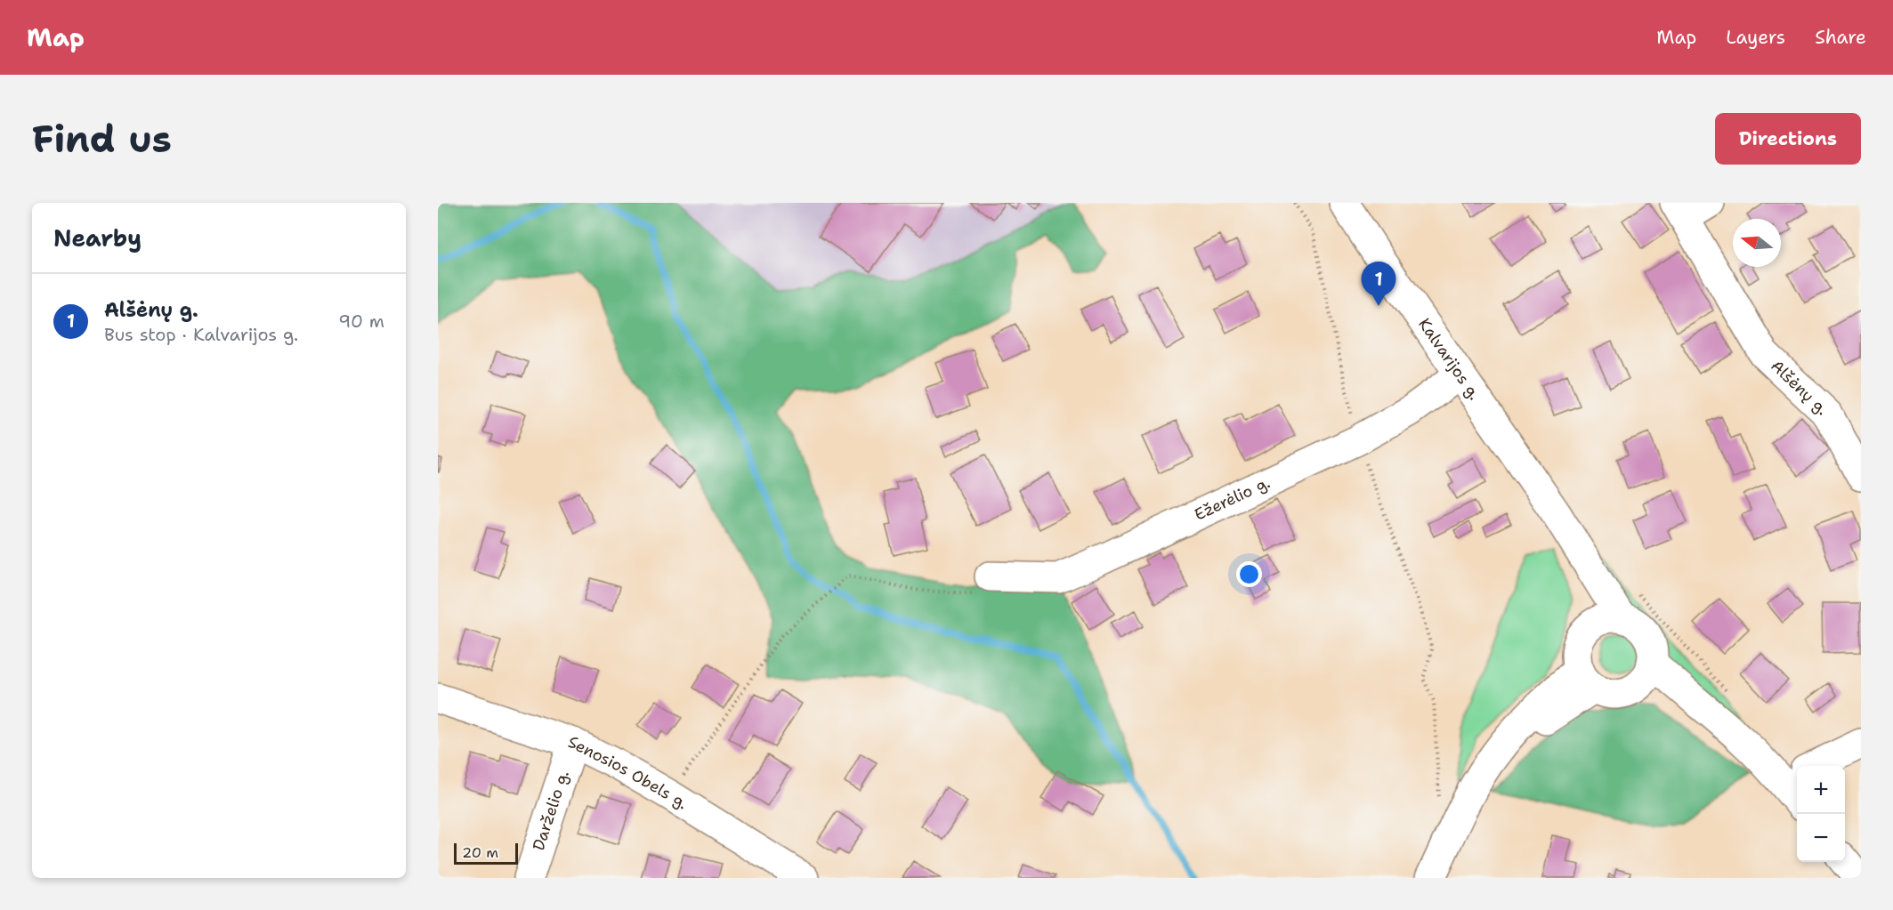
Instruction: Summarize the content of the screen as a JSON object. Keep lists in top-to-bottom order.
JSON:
{
  "streets": {
    "street": [
      "Kalvarijos g.",
      "Alšėnų g.",
      "Ežerėlio g.",
      "Senosios Obels g.",
      "Darželio g."
    ]
  },
  "crossings": [
    ["Kalvarijos g.", "Ežerėlio g."],
    ["Senosios Obels g.", "Darželio g."]
  ],
  "scale_bar": "20 m",
  "north": "left",
  "page": {
    "header": "Map",
    "nav": ["Map", "Layers", "Share"],
    "buttons": "Directions",
    "title": "Find us",
    "heading": "Nearby",
    "pins": "1",
    "list": [
      {
        "mark": "1",
        "name": "Alšėnų g.",
        "note": "Bus stop · Kalvarijos g.",
        "value": "90 m"
      }
    ],
    "map_buttons": ["+", "−"],
    "scale": "20 m"
  }
}
